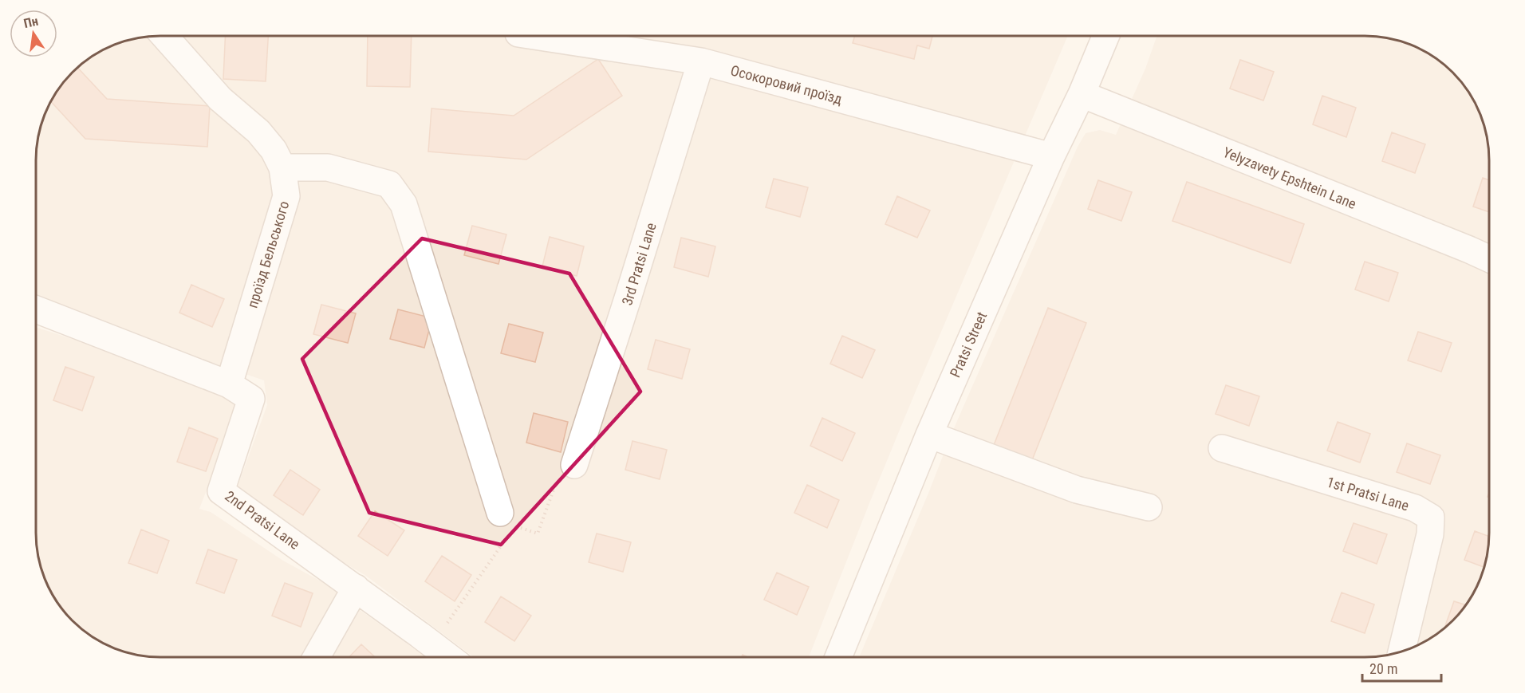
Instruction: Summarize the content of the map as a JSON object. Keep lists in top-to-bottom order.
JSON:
{
  "streets": {
    "street": [
      "Осокоровий проїзд",
      "Yelyzavety Epshtein Lane",
      "проїзд Бельського",
      "3rd Pratsi Lane",
      "Pratsi Street",
      "1st Pratsi Lane",
      "2nd Pratsi Lane"
    ]
  },
  "crossings": [
    ["Осокоровий проїзд", "3rd Pratsi Lane"],
    ["Осокоровий проїзд", "Pratsi Street"],
    ["Yelyzavety Epshtein Lane", "Pratsi Street"],
    ["проїзд Бельського", "2nd Pratsi Lane"]
  ],
  "scale_bar": "20 m",
  "north": "top"
}
